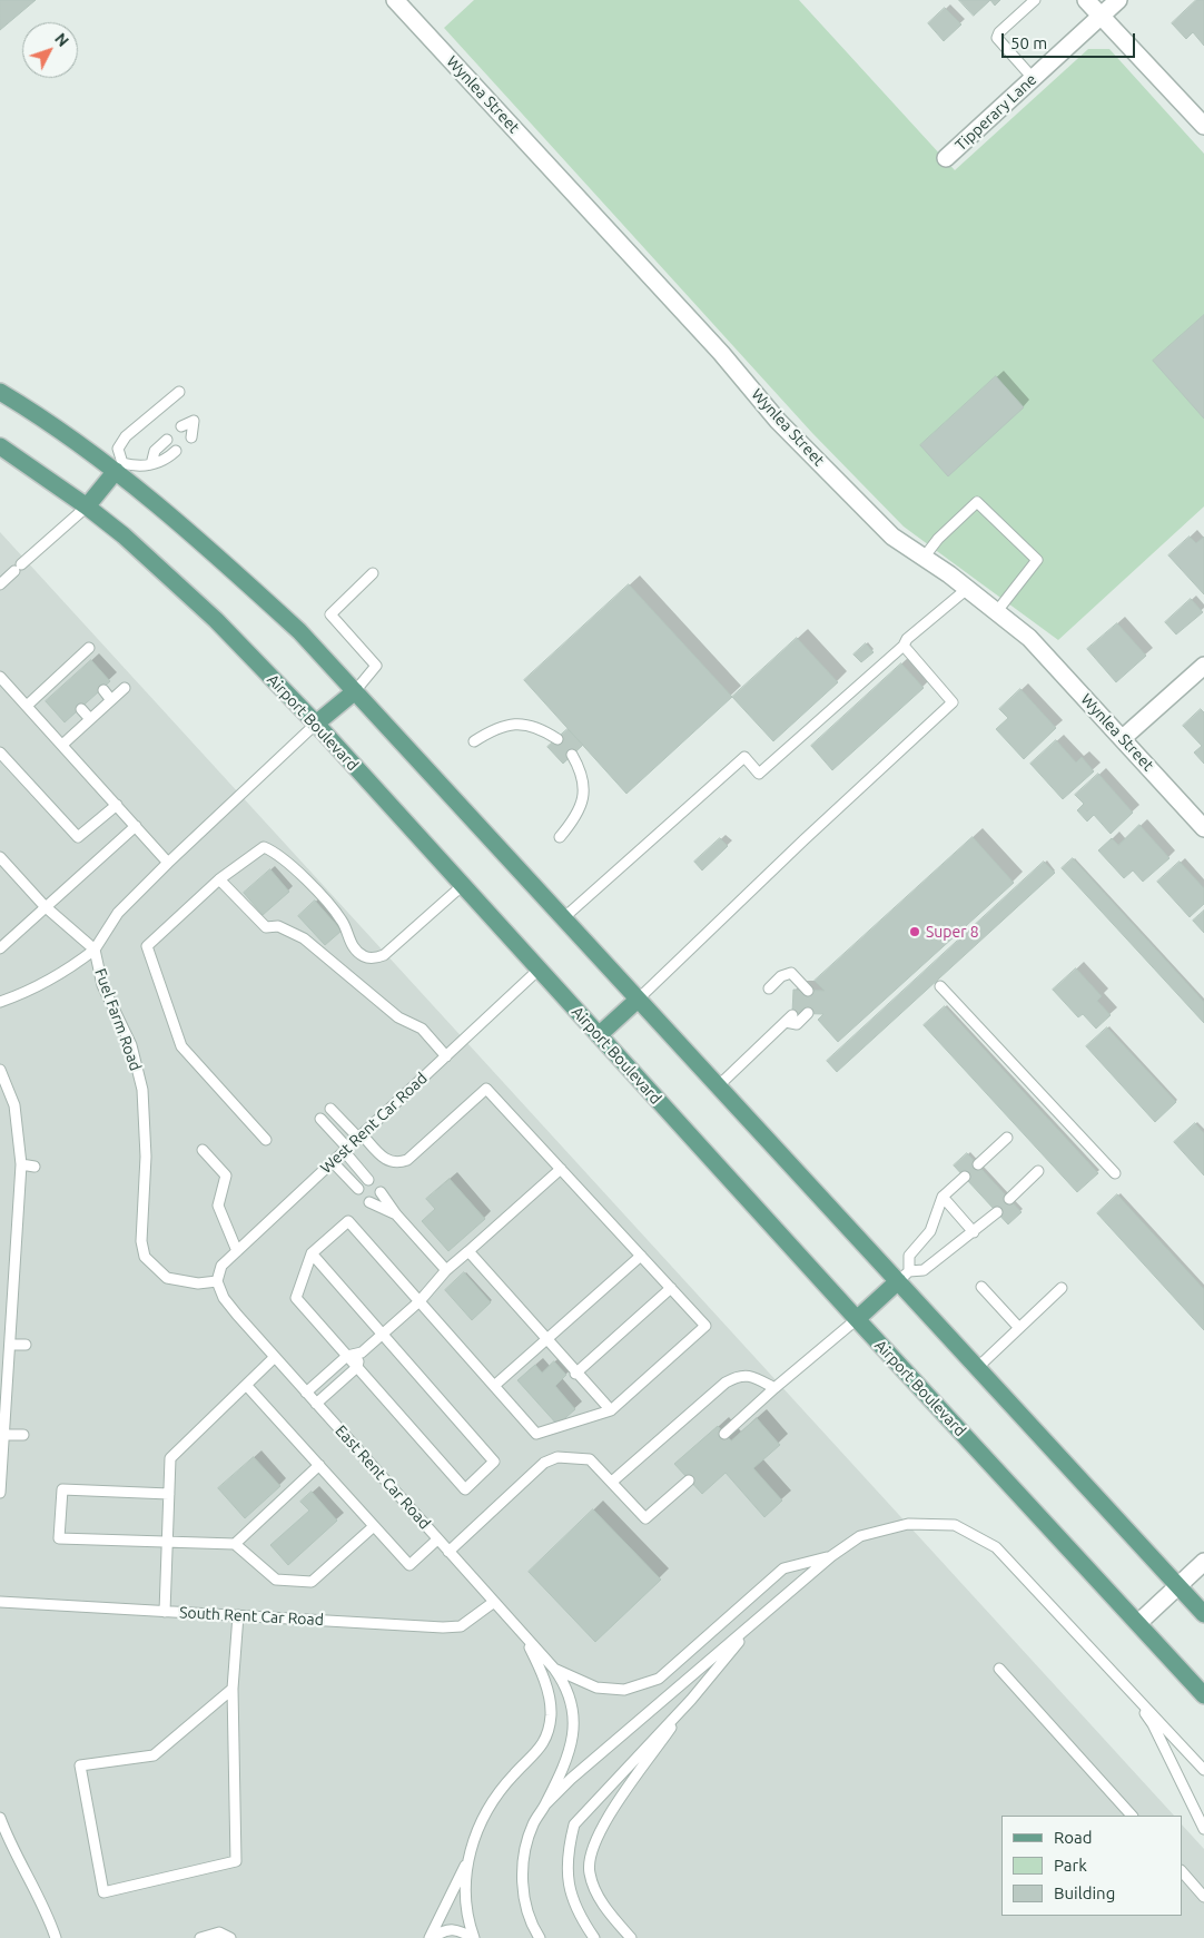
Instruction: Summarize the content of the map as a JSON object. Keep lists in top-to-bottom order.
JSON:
{
  "streets": {
    "main road": ["Airport Boulevard"],
    "street": ["Wynlea Street", "Tipperary Lane"],
    "lane": [
      "Fuel Farm Road",
      "West Rent Car Road",
      "East Rent Car Road",
      "South Rent Car Road"
    ]
  },
  "crossings": [
    ["Airport Boulevard", "Fuel Farm Road"],
    ["Airport Boulevard", "West Rent Car Road"],
    ["Fuel Farm Road", "West Rent Car Road"],
    ["Fuel Farm Road", "East Rent Car Road"],
    ["West Rent Car Road", "East Rent Car Road"],
    ["East Rent Car Road", "South Rent Car Road"]
  ],
  "places": ["Super 8"],
  "legend": ["Road", "Park", "Building"],
  "scale_bar": "50 m",
  "north": "top right"
}
